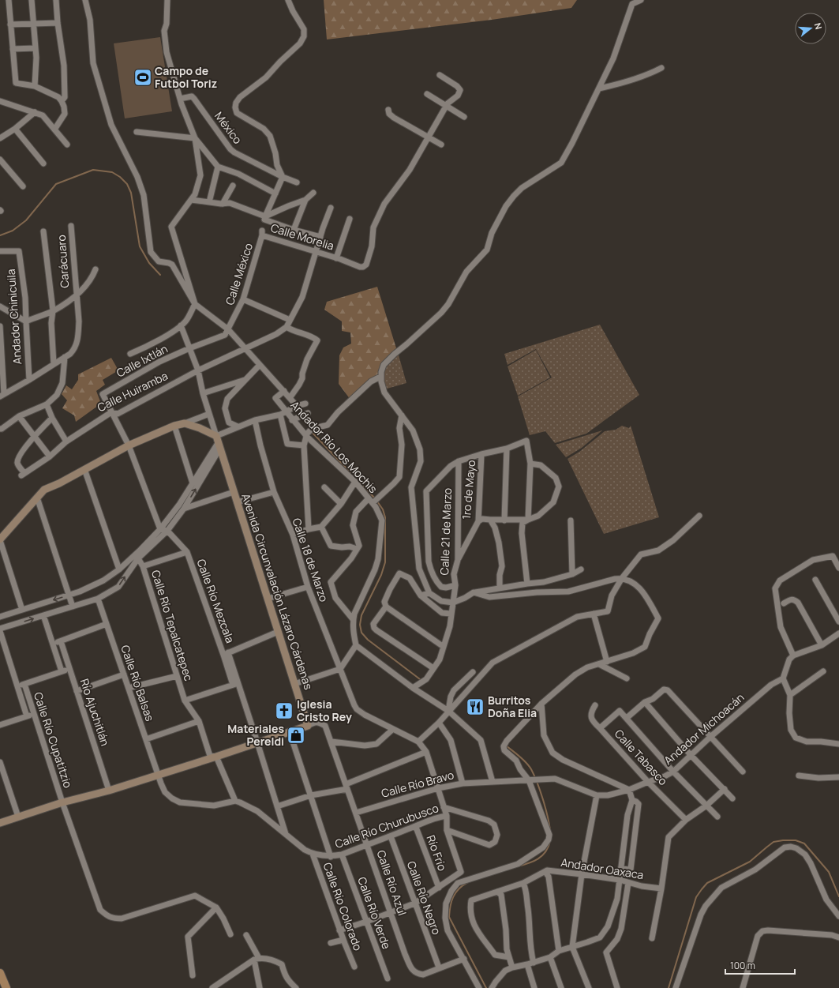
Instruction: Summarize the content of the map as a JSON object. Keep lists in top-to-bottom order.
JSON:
{
  "streets": {
    "street": [
      "México",
      "Calle Morelia",
      "Carácuaro",
      "Calle México",
      "Andador Chinicuila",
      "Calle Ixtlán",
      "Calle Huiramba",
      "Andador Río Los Mochis",
      "1ro de Mayo",
      "Calle 21 de Marzo",
      "Calle 18 de Marzo",
      "Avenida Circunvalación Lázaro Cárdenas",
      "Calle Río Mezcala",
      "Calle Río Tepalcatepec",
      "Calle Río Balsas",
      "Río Ajuchitlán",
      "Andador Michoacán",
      "Calle Río Cupatitzio",
      "Calle Tabasco",
      "Calle Río Bravo",
      "Calle Río Churubusco",
      "Río Frío",
      "Andador Oaxaca",
      "Calle Río Azul",
      "Calle Río Negro",
      "Calle Río Colorado",
      "Calle Río Verde"
    ]
  },
  "crossings": [
    ["Calle Morelia", "Calle México"],
    ["Carácuaro", "Andador Chinicuila"],
    ["Calle México", "Calle Ixtlán"],
    ["Calle Ixtlán", "Calle Huiramba"],
    ["1ro de Mayo", "Calle 21 de Marzo"],
    ["Avenida Circunvalación Lázaro Cárdenas", "Calle Río Azul"],
    ["Calle Río Mezcala", "Calle Río Churubusco"],
    ["Andador Michoacán", "Calle Tabasco"],
    ["Andador Michoacán", "Calle Río Bravo"],
    ["Calle Río Bravo", "Calle Río Azul"],
    ["Calle Río Churubusco", "Río Frío"],
    ["Calle Río Churubusco", "Calle Río Azul"],
    ["Calle Río Churubusco", "Calle Río Negro"],
    ["Calle Río Churubusco", "Calle Río Colorado"],
    ["Calle Río Churubusco", "Calle Río Verde"],
    ["Calle Río Azul", "Calle Río Negro"]
  ],
  "places": {
    "sports": ["Campo de Futbol Toriz"],
    "restaurant": ["Burritos Doña Elia"],
    "church": ["Iglesia Cristo Rey"],
    "shop": ["Materiales Pereldi"]
  },
  "scale_bar": "100 m",
  "north": "right"
}
